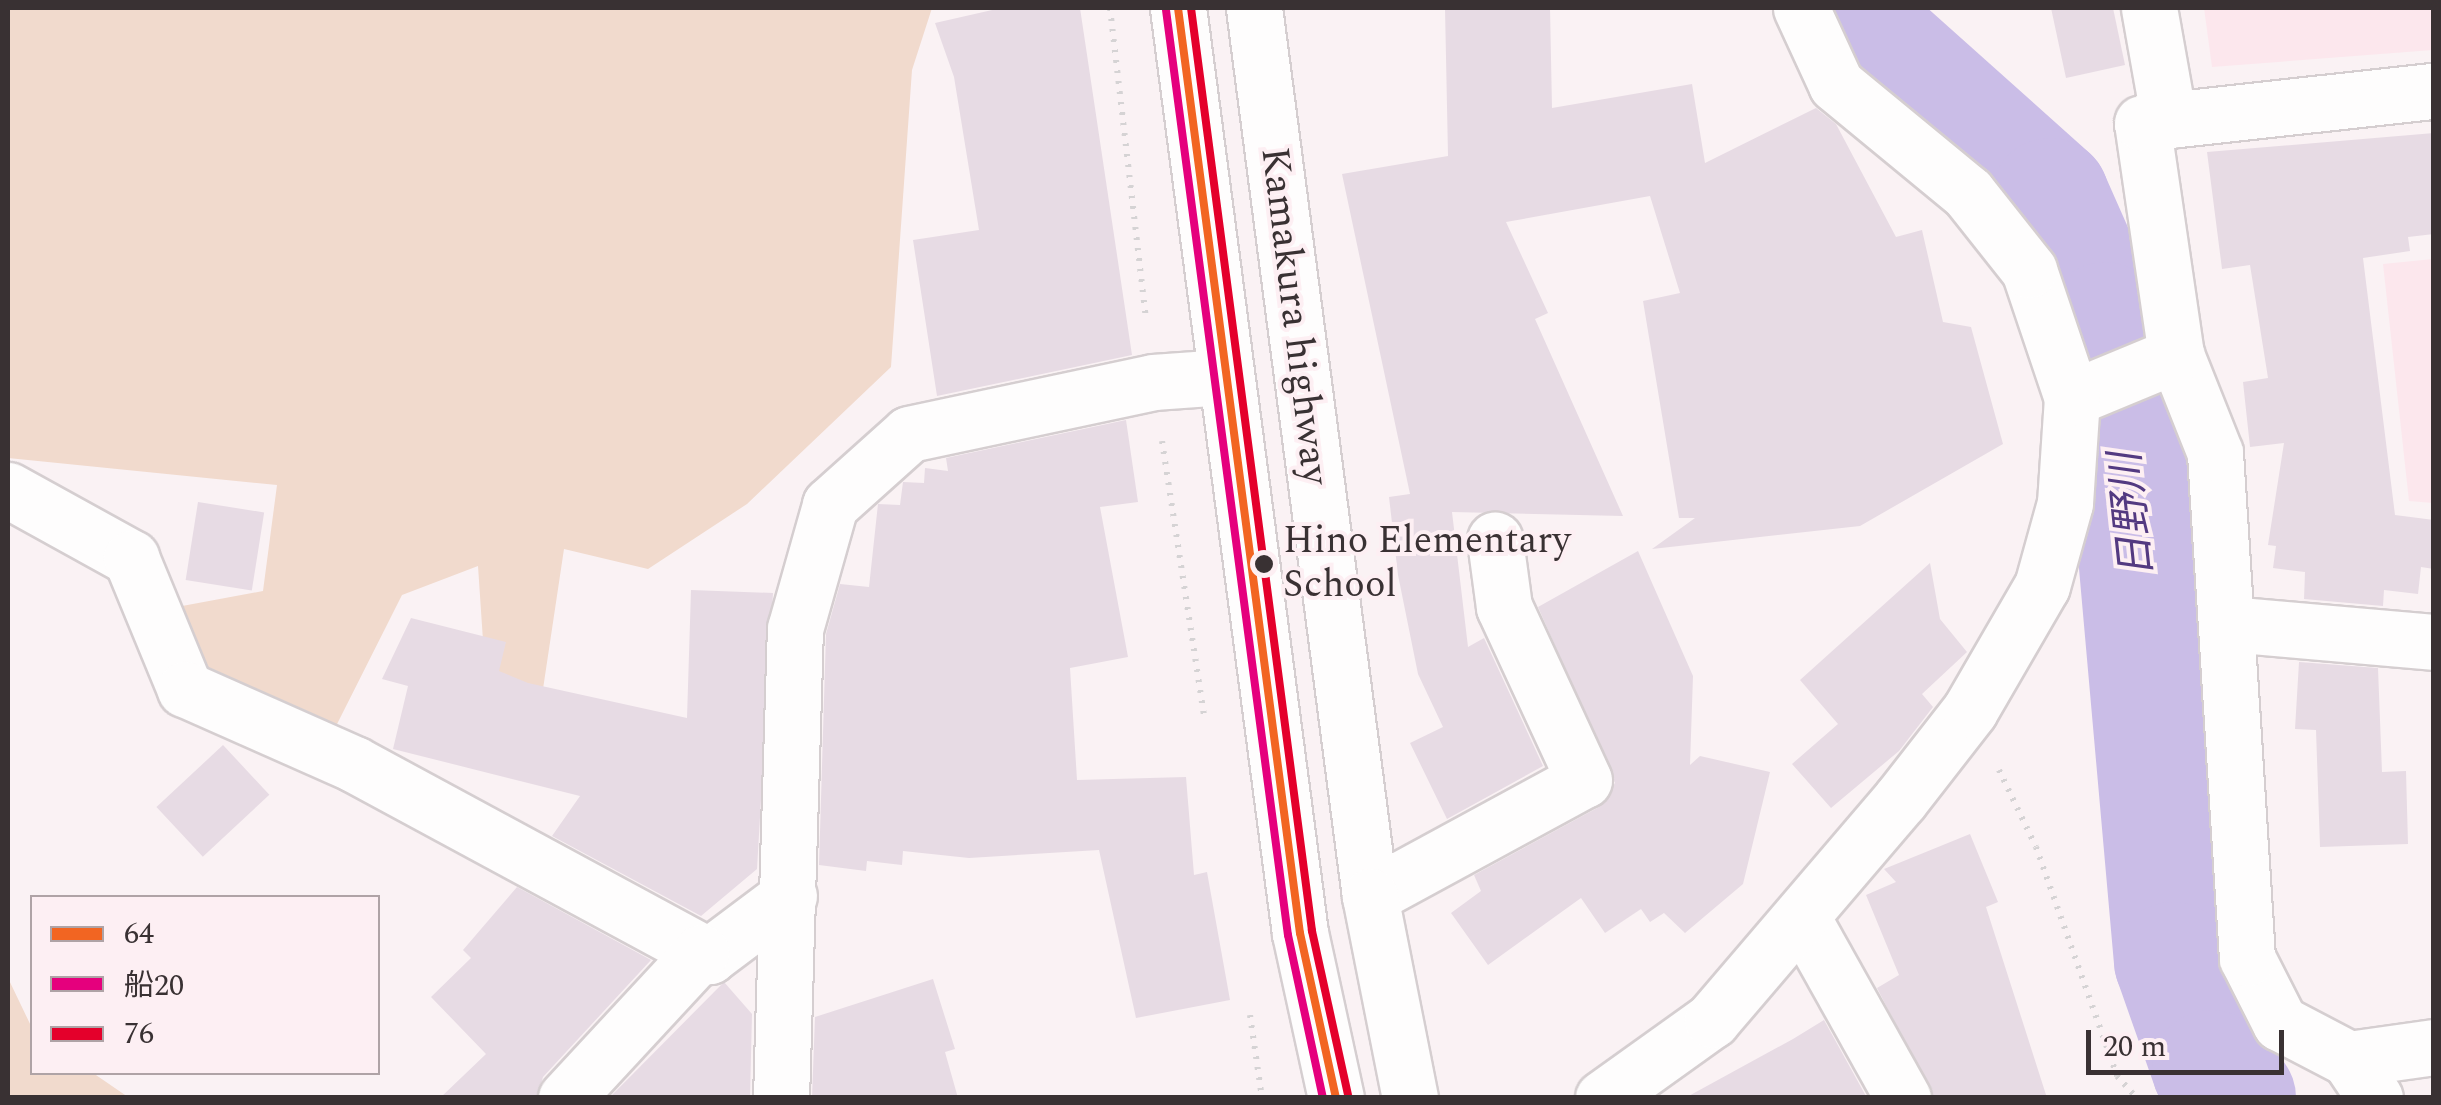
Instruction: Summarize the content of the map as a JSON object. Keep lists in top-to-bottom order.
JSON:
{
  "streets": {
    "street": ["Kamakura highway"]
  },
  "water": ["日野川"],
  "places": ["Hino Elementary School"],
  "lines": ["transit line 64", "transit line 76", "transit line 船20"],
  "legend": ["64", "船20", "76"],
  "scale_bar": "20 m"
}
